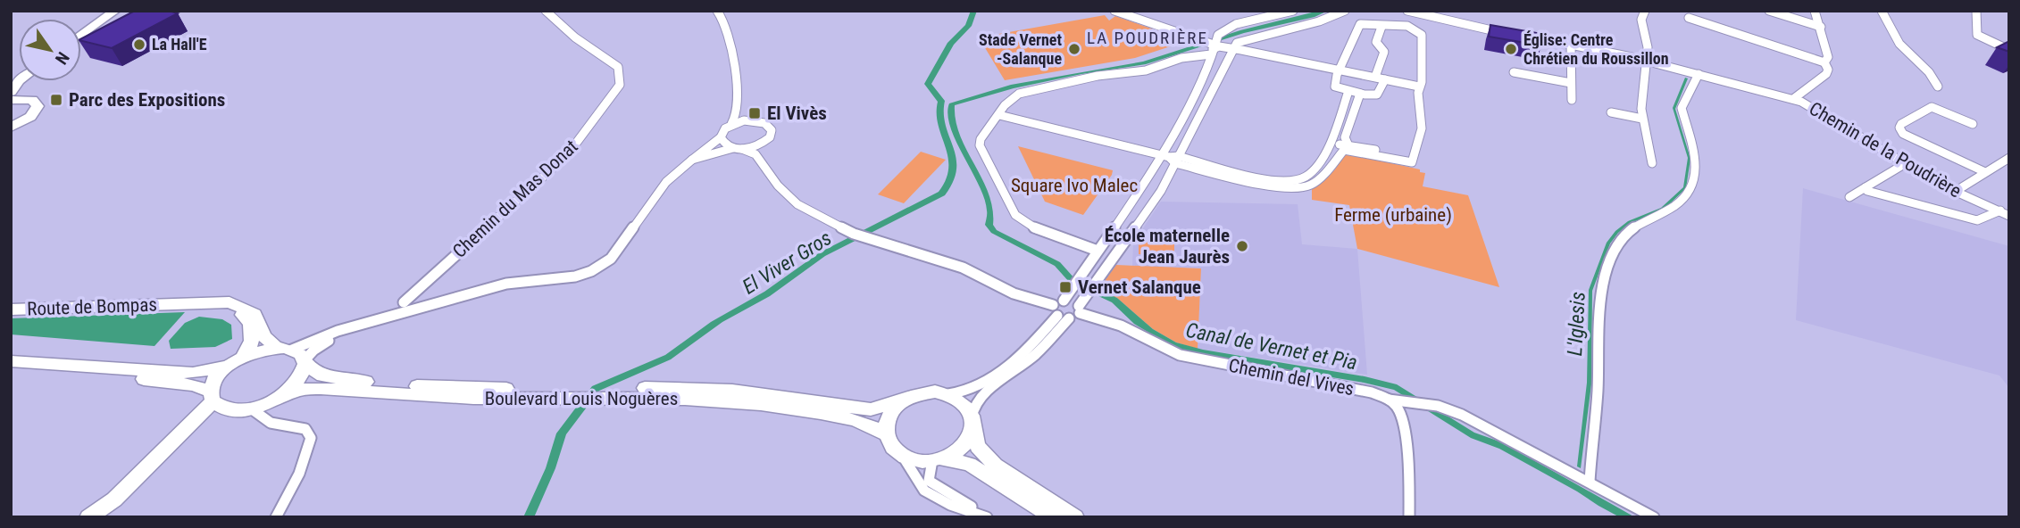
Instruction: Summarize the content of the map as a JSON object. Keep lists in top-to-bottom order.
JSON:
{
  "streets": {
    "main road": ["Route de Bompas", "Boulevard Louis Noguères"],
    "street": ["Chemin de la Poudrière", "Chemin du Mas Donat", "Chemin del Vives"]
  },
  "crossings": [
    ["Route de Bompas", "Boulevard Louis Noguères"]
  ],
  "districts": ["LA POUDRIÈRE"],
  "water": ["El Viver Gros", "L'Iglesis", "Canal de Vernet et Pia"],
  "parks": ["Square Ivo Malec", "Ferme (urbaine)"],
  "places": {
    "other": [
      "La Hall'E",
      "Stade Vernet -Salanque",
      "Église: Centre Chrétien du Roussillon",
      "École maternelle Jean Jaurès"
    ],
    "transit": ["Parc des Expositions", "El Vivès", "Vernet Salanque"]
  },
  "north": "bottom right"
}
